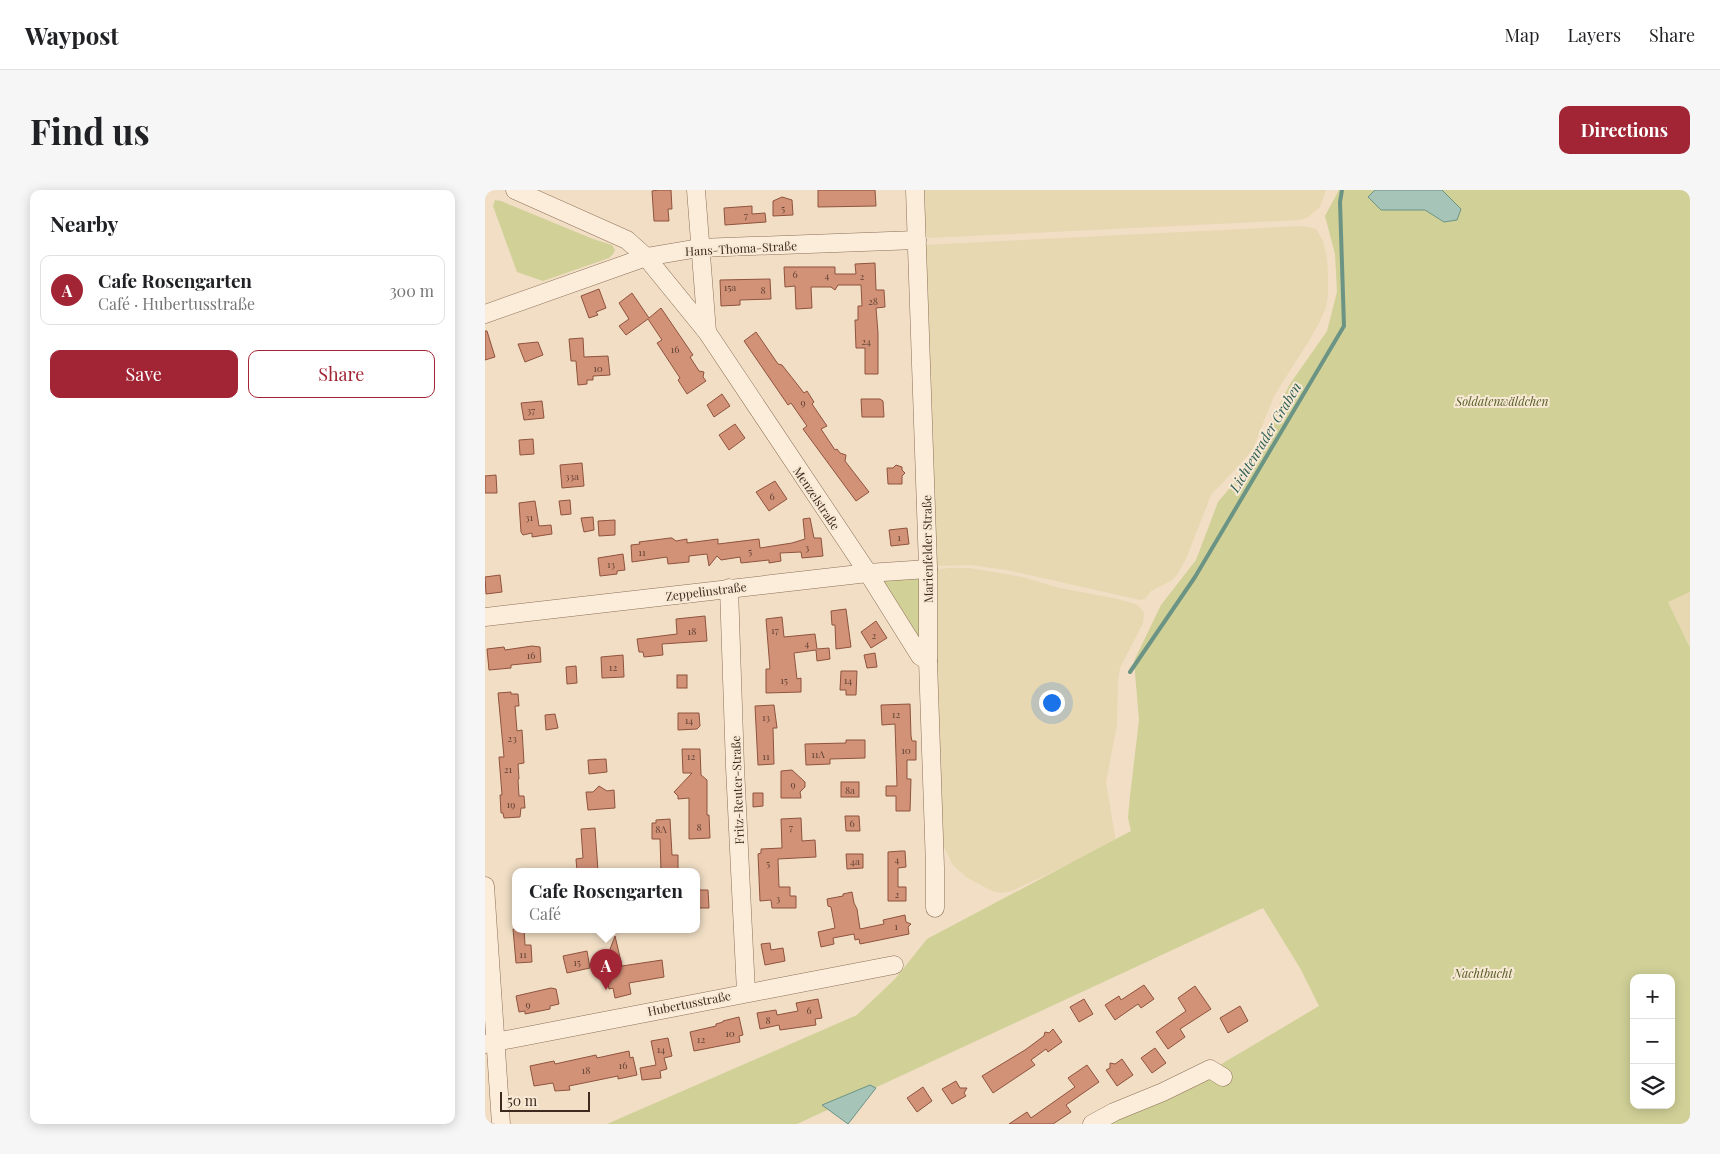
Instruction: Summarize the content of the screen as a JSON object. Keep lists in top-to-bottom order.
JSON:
{
  "streets": {
    "street": [
      "Hans-Thoma-Straße",
      "Menzelstraße",
      "Marienfelder Straße",
      "Zeppelinstraße",
      "Fritz-Reuter-Straße",
      "Hubertusstraße"
    ]
  },
  "crossings": [
    ["Hans-Thoma-Straße", "Menzelstraße"],
    ["Hans-Thoma-Straße", "Marienfelder Straße"],
    ["Menzelstraße", "Marienfelder Straße"],
    ["Menzelstraße", "Zeppelinstraße"],
    ["Marienfelder Straße", "Zeppelinstraße"],
    ["Zeppelinstraße", "Fritz-Reuter-Straße"],
    ["Fritz-Reuter-Straße", "Hubertusstraße"]
  ],
  "water": ["Lichtenrader Graben"],
  "parks": ["Soldatenwäldchen", "Nachtbucht"],
  "house_numbers": [
    "5",
    "7",
    "6",
    "4",
    "2",
    "15a",
    "8",
    "28",
    "24",
    "16",
    "10",
    "9",
    "37",
    "33a",
    "6",
    "31",
    "1",
    "3",
    "5",
    "11",
    "13",
    "17",
    "18",
    "2",
    "4",
    "16",
    "12",
    "15",
    "14",
    "12",
    "13",
    "14",
    "23",
    "10",
    "11A",
    "12",
    "11",
    "21",
    "9",
    "8a",
    "19",
    "6",
    "8",
    "7",
    "8A",
    "4",
    "4a",
    "5",
    "2",
    "3",
    "1",
    "11",
    "15",
    "9",
    "6",
    "8",
    "10",
    "12",
    "14",
    "16",
    "18"
  ],
  "scale_bar": "50 m",
  "page": {
    "header": "Waypost",
    "nav": ["Map", "Layers", "Share"],
    "buttons": [
      "Directions",
      ["Save", "Share"]
    ],
    "title": "Find us",
    "heading": "Nearby",
    "list": [
      {
        "mark": "A",
        "name": "Cafe Rosengarten",
        "note": "Café · Hubertusstraße",
        "value": "300 m"
      }
    ],
    "popup": ["Cafe Rosengarten", "Café"],
    "pins": "A",
    "map_buttons": ["+", "−"],
    "scale": "50 m"
  }
}
